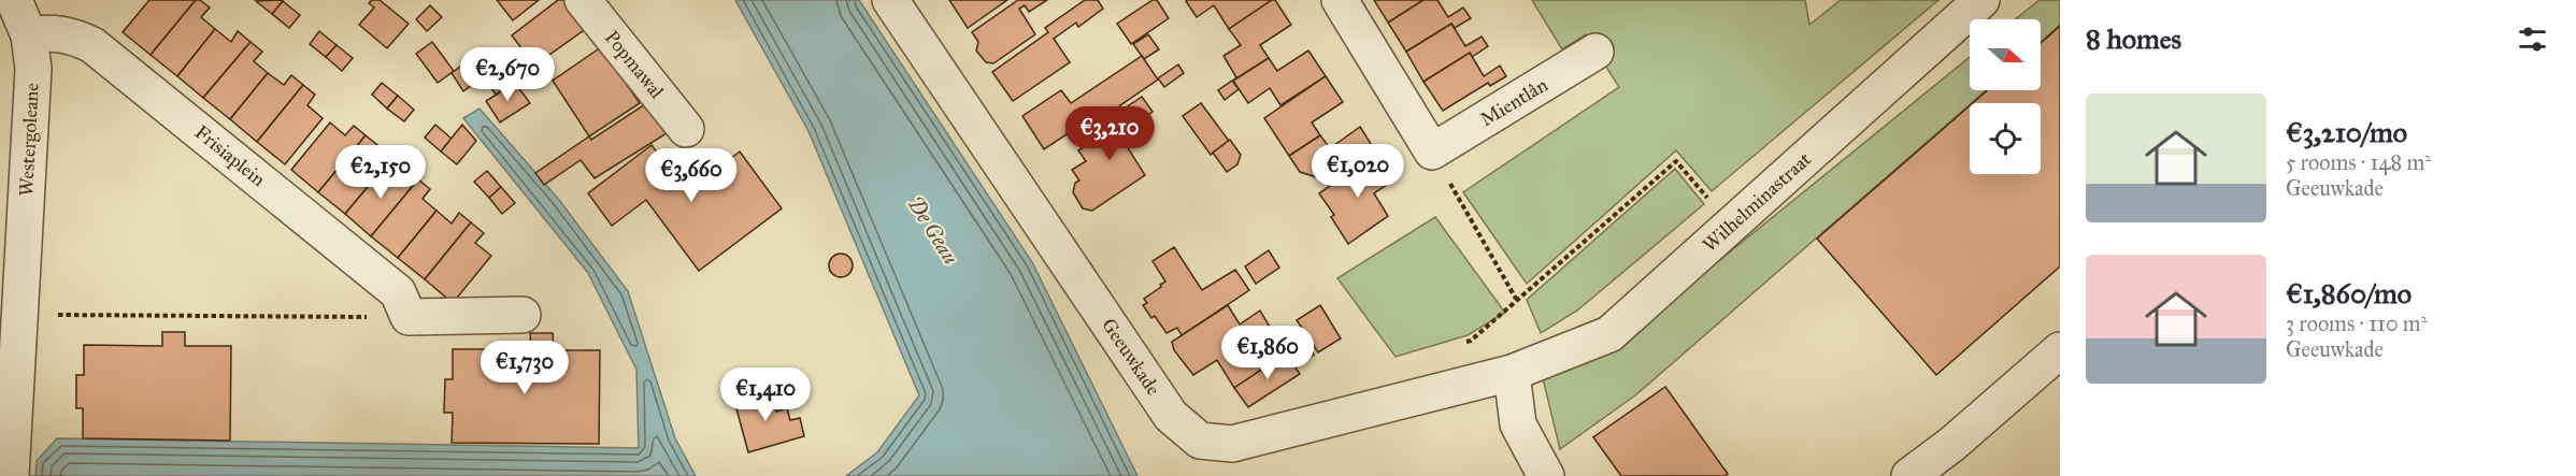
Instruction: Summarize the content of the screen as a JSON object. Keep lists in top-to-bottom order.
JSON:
{
  "streets": {
    "street": [
      "Popmawal",
      "Mientlân",
      "Westergoleane",
      "Frisiaplein",
      "Wilhelminastraat",
      "Geeuwkade"
    ]
  },
  "crossings": [
    ["Westergoleane", "Frisiaplein"],
    ["Wilhelminastraat", "Geeuwkade"]
  ],
  "water": ["De Geau"],
  "north": "right",
  "page": {
    "heading": "8 homes",
    "price": [
      "€2,670",
      "€3,210",
      "€1,020",
      "€2,150",
      "€3,660",
      "€1,860",
      "€1,730",
      "€1,410"
    ],
    "list": [
      {
        "name": "€3,210/mo",
        "note": "5 rooms · 148 m² · Geeuwkade"
      },
      {
        "name": "€1,860/mo",
        "note": "3 rooms · 110 m² · Geeuwkade"
      }
    ]
  }
}
